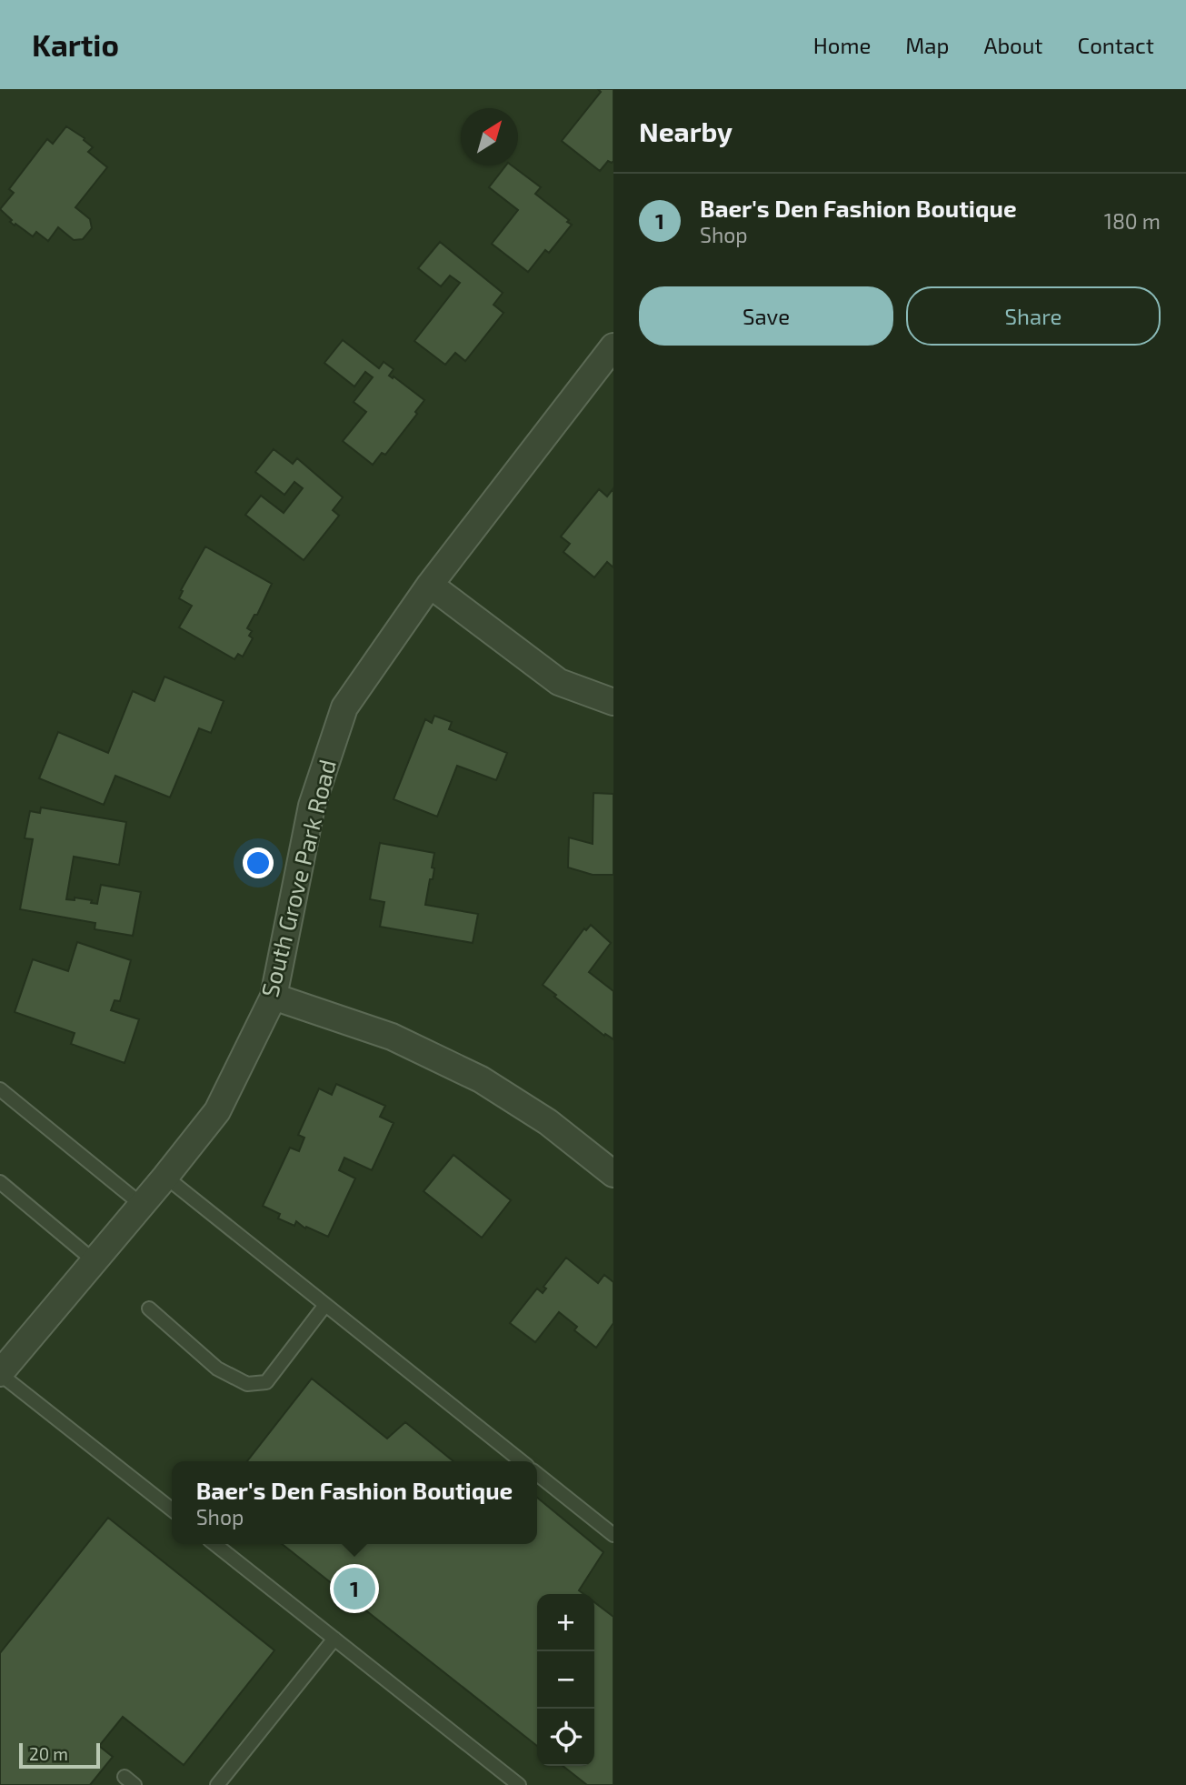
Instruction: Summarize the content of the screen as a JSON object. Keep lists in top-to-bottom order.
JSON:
{
  "streets": {
    "street": ["South Grove Park Road"]
  },
  "scale_bar": "20 m",
  "north": "top right",
  "page": {
    "header": "Kartio",
    "nav": [
      "Home",
      "Map",
      "About",
      "Contact"
    ],
    "heading": "Nearby",
    "list": [
      {
        "mark": "1",
        "name": "Baer's Den Fashion Boutique",
        "note": "Shop",
        "value": "180 m"
      }
    ],
    "buttons": ["Save", "Share"],
    "popup": ["Baer's Den Fashion Boutique", "Shop"],
    "pins": "1",
    "map_buttons": ["+", "−"],
    "scale": "20 m"
  }
}
